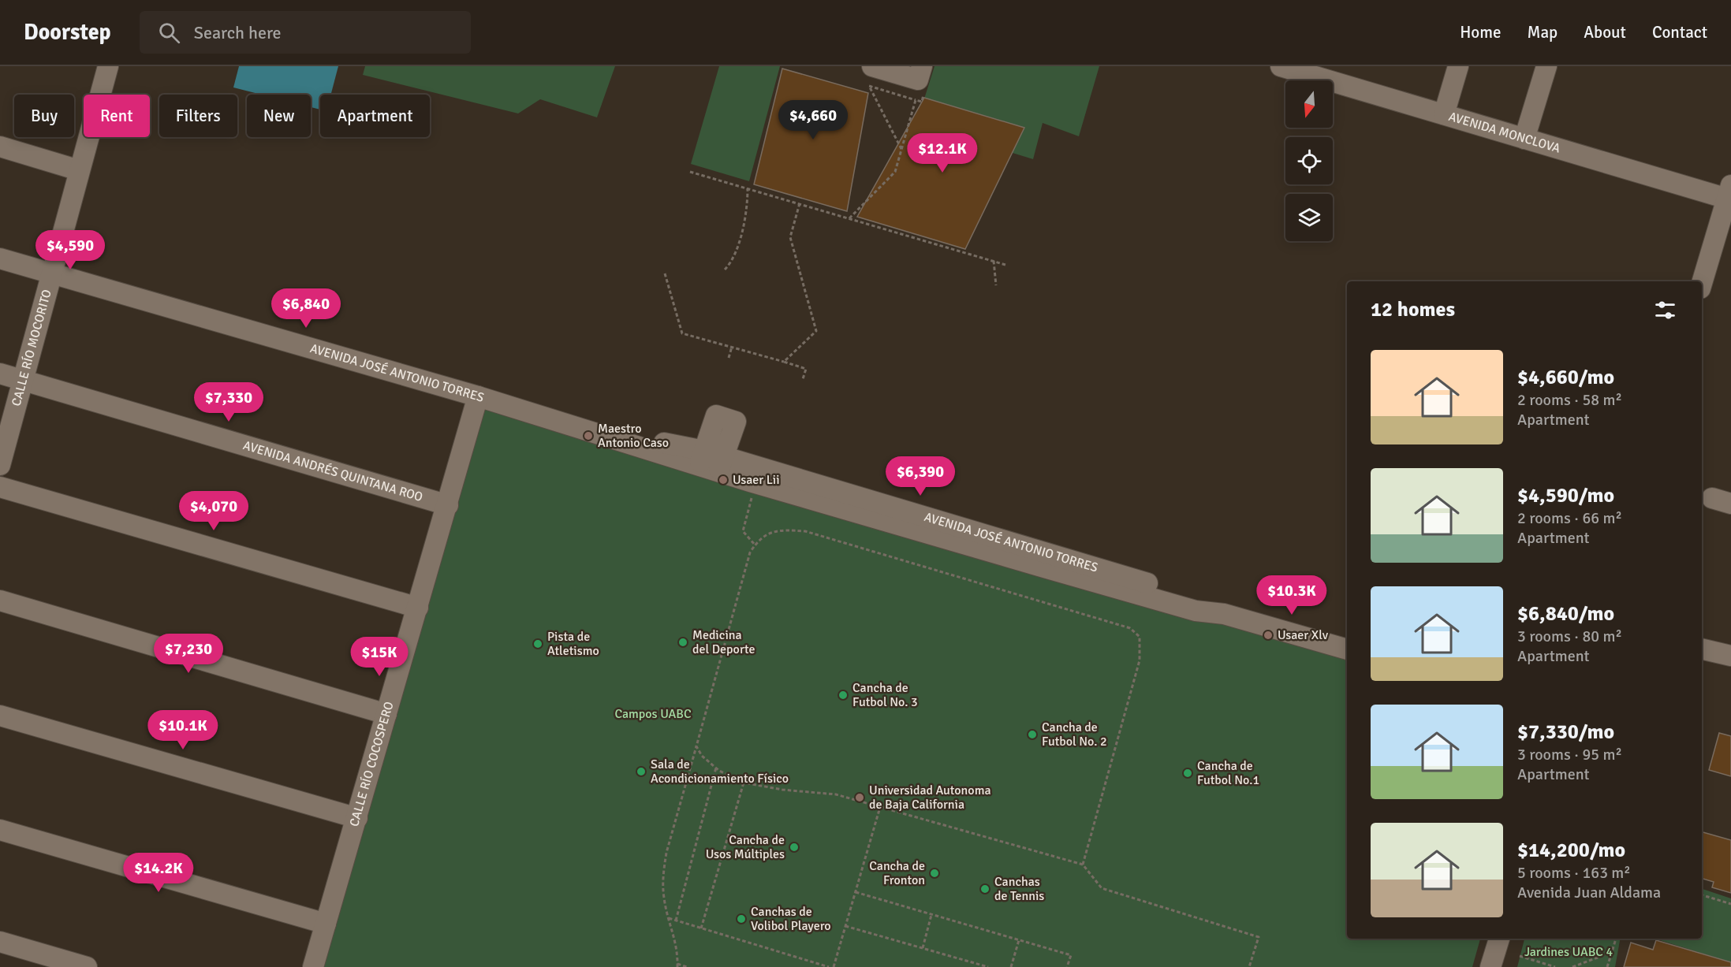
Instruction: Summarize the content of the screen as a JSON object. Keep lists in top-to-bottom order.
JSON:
{
  "streets": {
    "street": [
      "AVENIDA MONCLOVA",
      "CALLE RÍO MOCORITO",
      "AVENIDA JOSÉ ANTONIO TORRES",
      "AVENIDA ANDRÉS QUINTANA ROO",
      "CALLE RÍO COCOSPERO"
    ]
  },
  "crossings": [
    ["CALLE RÍO MOCORITO", "AVENIDA JOSÉ ANTONIO TORRES"],
    ["CALLE RÍO MOCORITO", "AVENIDA ANDRÉS QUINTANA ROO"],
    ["AVENIDA JOSÉ ANTONIO TORRES", "CALLE RÍO COCOSPERO"],
    ["AVENIDA ANDRÉS QUINTANA ROO", "CALLE RÍO COCOSPERO"]
  ],
  "parks": ["Campos UABC", "Jardines UABC 4"],
  "places": [
    "Maestro Antonio Caso",
    "Usaer Lii",
    "Usaer Xlv",
    "Medicina del Deporte",
    "Pista de Atletismo",
    "Cancha de Futbol No. 3",
    "Cancha de Futbol No. 2",
    "Sala de Acondicionamiento Físico",
    "Cancha de Futbol No.1",
    "Universidad Autonoma de Baja California",
    "Cancha de Usos Múltiples",
    "Cancha de Fronton",
    "Canchas de Tennis",
    "Canchas de Volibol Playero"
  ],
  "north": "bottom",
  "page": {
    "header": "Doorstep",
    "search": "Search here",
    "nav": [
      "Home",
      "Map",
      "About",
      "Contact"
    ],
    "chip": [
      "Buy",
      "Rent",
      "Filters",
      "New",
      "Apartment"
    ],
    "price": [
      "$4,660",
      "$12.1K",
      "$4,590",
      "$6,840",
      "$7,330",
      "$6,390",
      "$4,070",
      "$10.3K",
      "$7,230",
      "$15K",
      "$10.1K",
      "$14.2K"
    ],
    "heading": "12 homes",
    "list": [
      {
        "name": "$4,660/mo",
        "note": "2 rooms · 58 m² · Apartment"
      },
      {
        "name": "$4,590/mo",
        "note": "2 rooms · 66 m² · Apartment"
      },
      {
        "name": "$6,840/mo",
        "note": "3 rooms · 80 m² · Apartment"
      },
      {
        "name": "$7,330/mo",
        "note": "3 rooms · 95 m² · Apartment"
      },
      {
        "name": "$14,200/mo",
        "note": "5 rooms · 163 m² · Avenida Juan Aldama"
      }
    ]
  }
}
